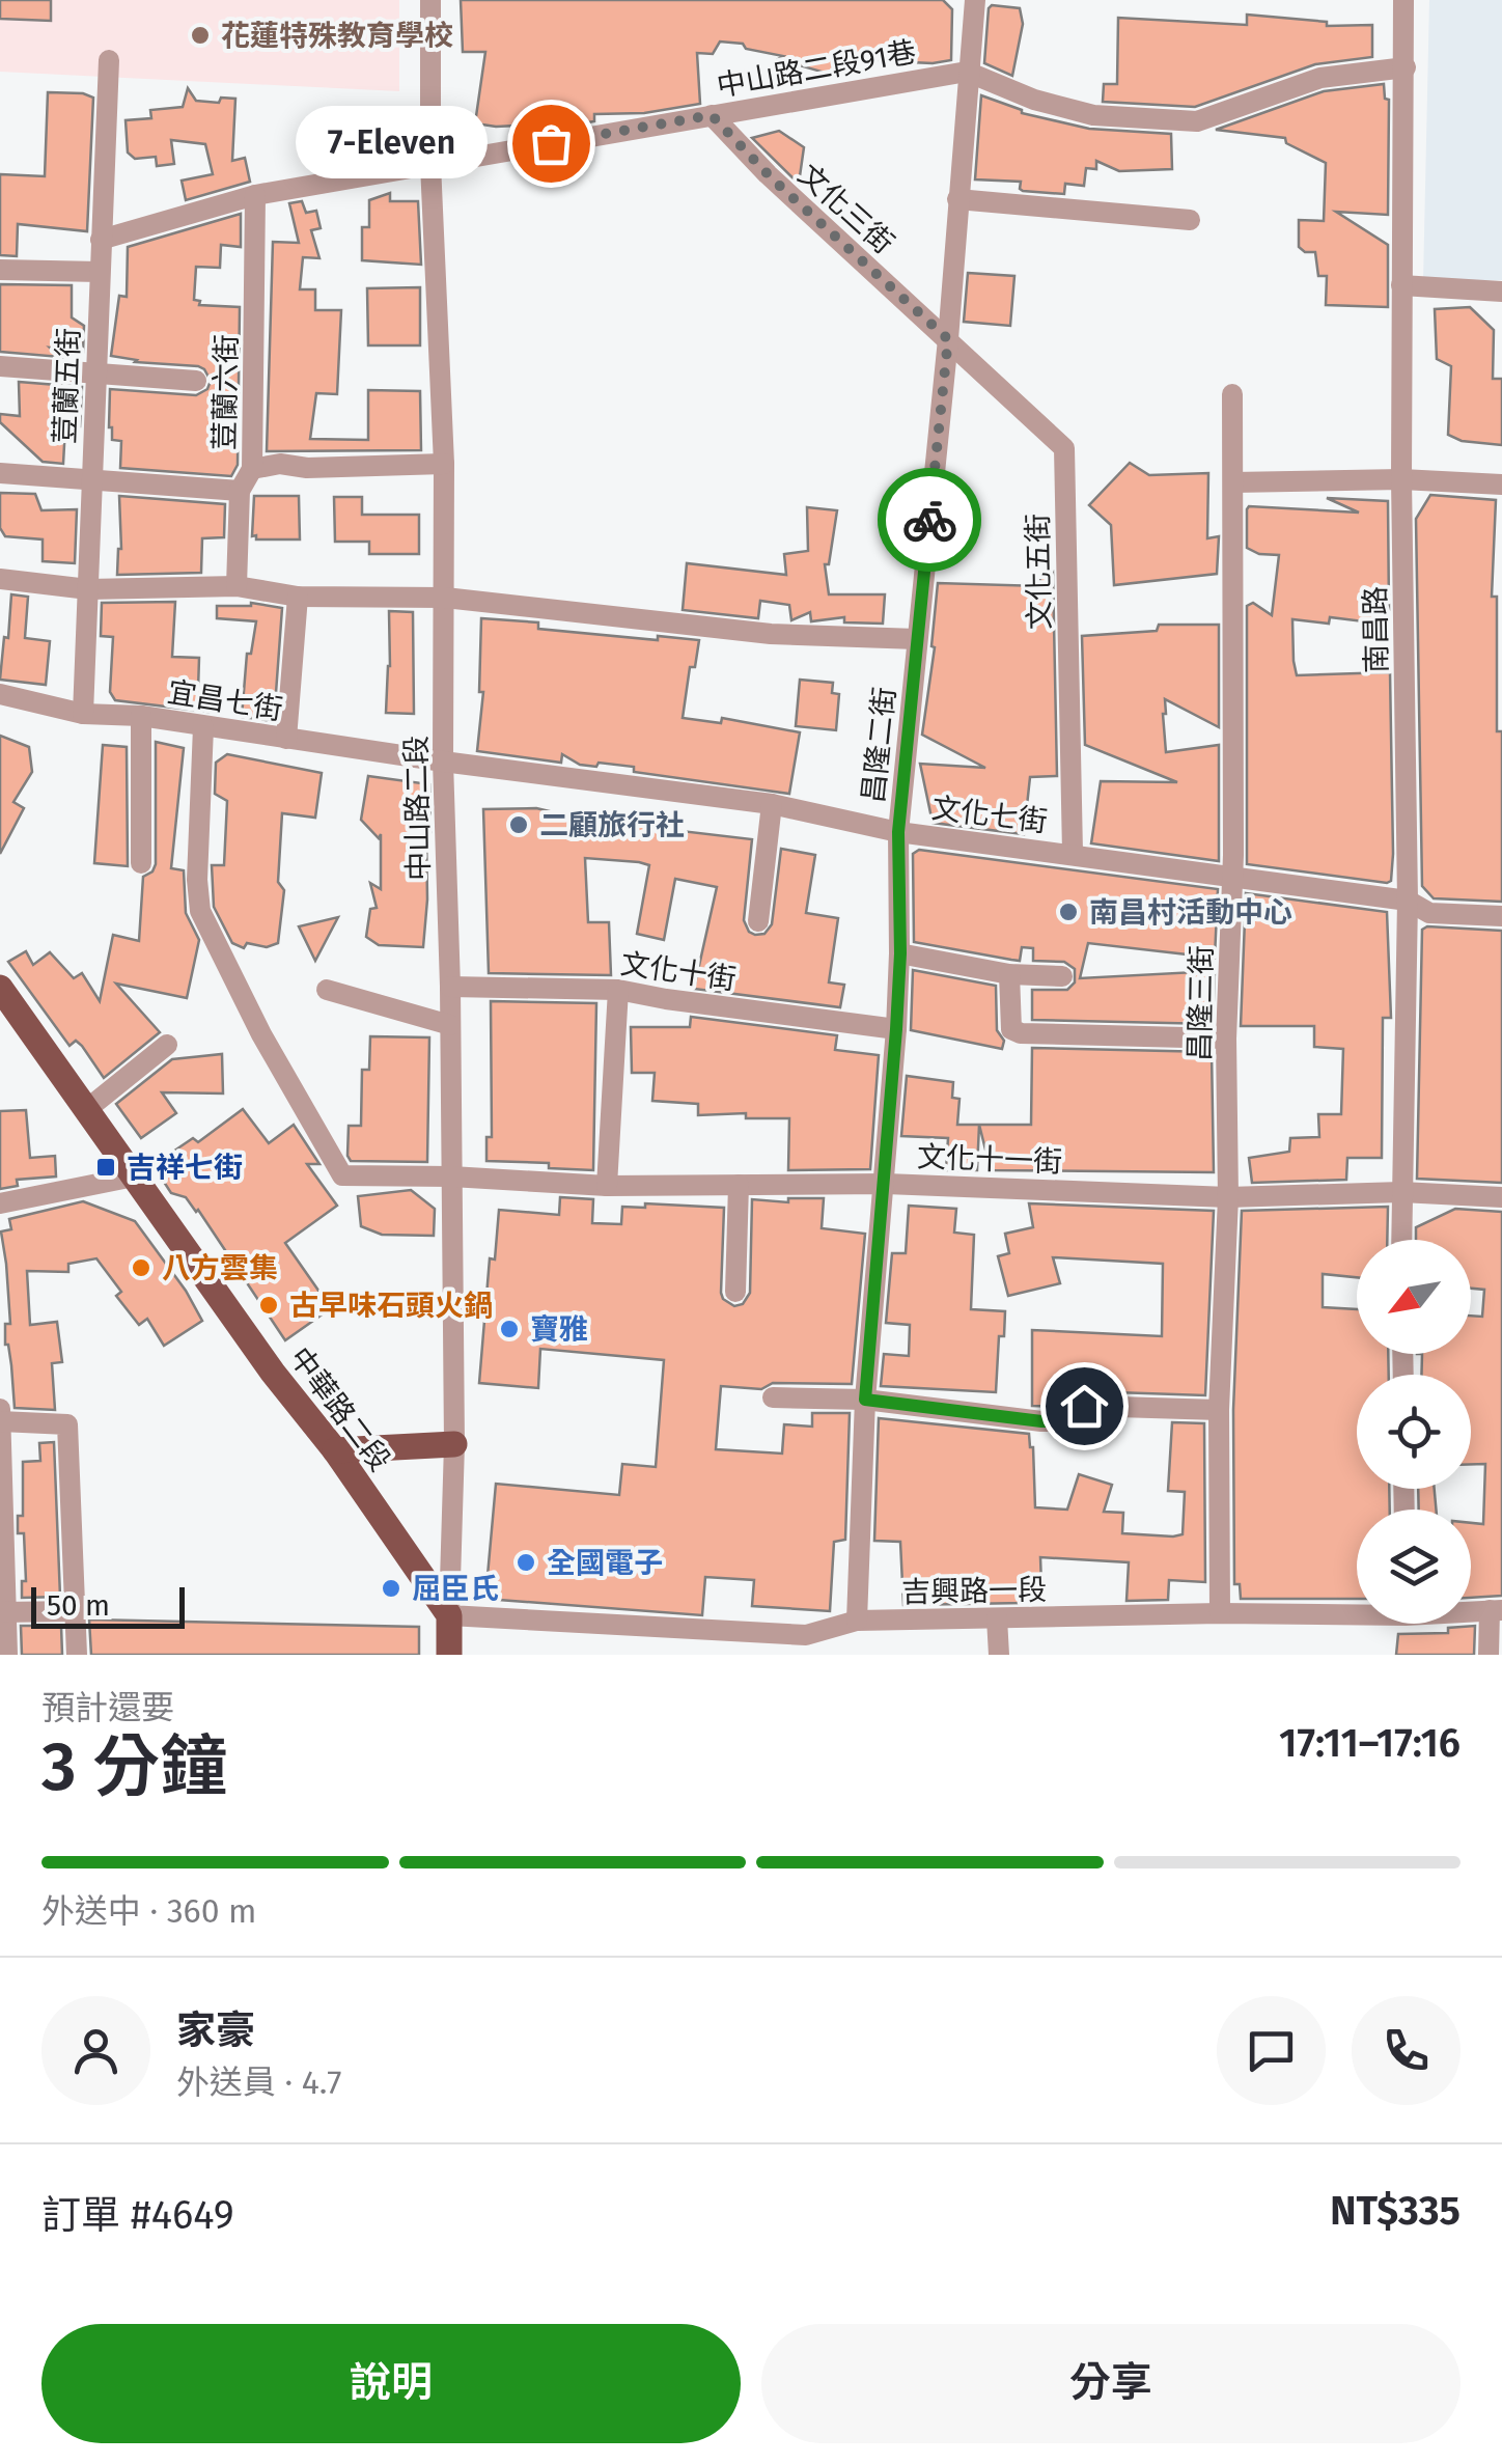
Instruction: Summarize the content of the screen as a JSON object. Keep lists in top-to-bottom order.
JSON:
{
  "streets": {
    "main road": ["中華路二段"],
    "street": [
      "中山路二段91巷",
      "文化三街",
      "荳蘭五街",
      "荳蘭六街",
      "文化五街",
      "南昌路",
      "宜昌七街",
      "昌隆二街",
      "中山路二段",
      "文化七街",
      "文化十街",
      "昌隆三街",
      "文化十一街",
      "吉興路一段"
    ]
  },
  "crossings": [
    ["中山路二段91巷", "文化三街"],
    ["中山路二段91巷", "荳蘭五街"],
    ["中山路二段91巷", "荳蘭六街"],
    ["中山路二段91巷", "昌隆二街"],
    ["中山路二段91巷", "中山路二段"],
    ["文化三街", "文化五街"],
    ["文化三街", "昌隆二街"],
    ["荳蘭五街", "宜昌七街"],
    ["文化五街", "昌隆二街"],
    ["文化五街", "文化七街"],
    ["南昌路", "文化七街"],
    ["南昌路", "文化十一街"],
    ["宜昌七街", "中山路二段"],
    ["宜昌七街", "文化七街"],
    ["宜昌七街", "文化十一街"],
    ["昌隆二街", "文化七街"],
    ["昌隆二街", "文化十街"],
    ["昌隆二街", "文化十一街"],
    ["昌隆二街", "吉興路一段"],
    ["中山路二段", "文化七街"],
    ["中山路二段", "文化十街"],
    ["中山路二段", "文化十一街"],
    ["中山路二段", "中華路二段"],
    ["中山路二段", "吉興路一段"],
    ["文化七街", "昌隆三街"],
    ["昌隆三街", "文化十一街"],
    ["昌隆三街", "吉興路一段"],
    ["中華路二段", "吉興路一段"]
  ],
  "places": {
    "other": [
      "花蓮特殊教育學校",
      "7-Eleven",
      "二顧旅行社",
      "南昌村活動中心",
      "八方雲集",
      "古早味石頭火鍋",
      "寶雅",
      "全國電子",
      "屈臣氏"
    ],
    "transit": ["吉祥七街"]
  },
  "scale_bar": "50 m",
  "north": "bottom left",
  "page": {
    "bubble": "7-Eleven",
    "scale": "50 m",
    "heading": ["3 分鐘", "預計還要", "17:11–17:16"],
    "panel": [
      "家豪",
      "外送員 · 4.7",
      "訂單 #4649",
      "NT$335"
    ],
    "bar": "外送中 · 360 m",
    "buttons": ["說明", "分享"]
  }
}
